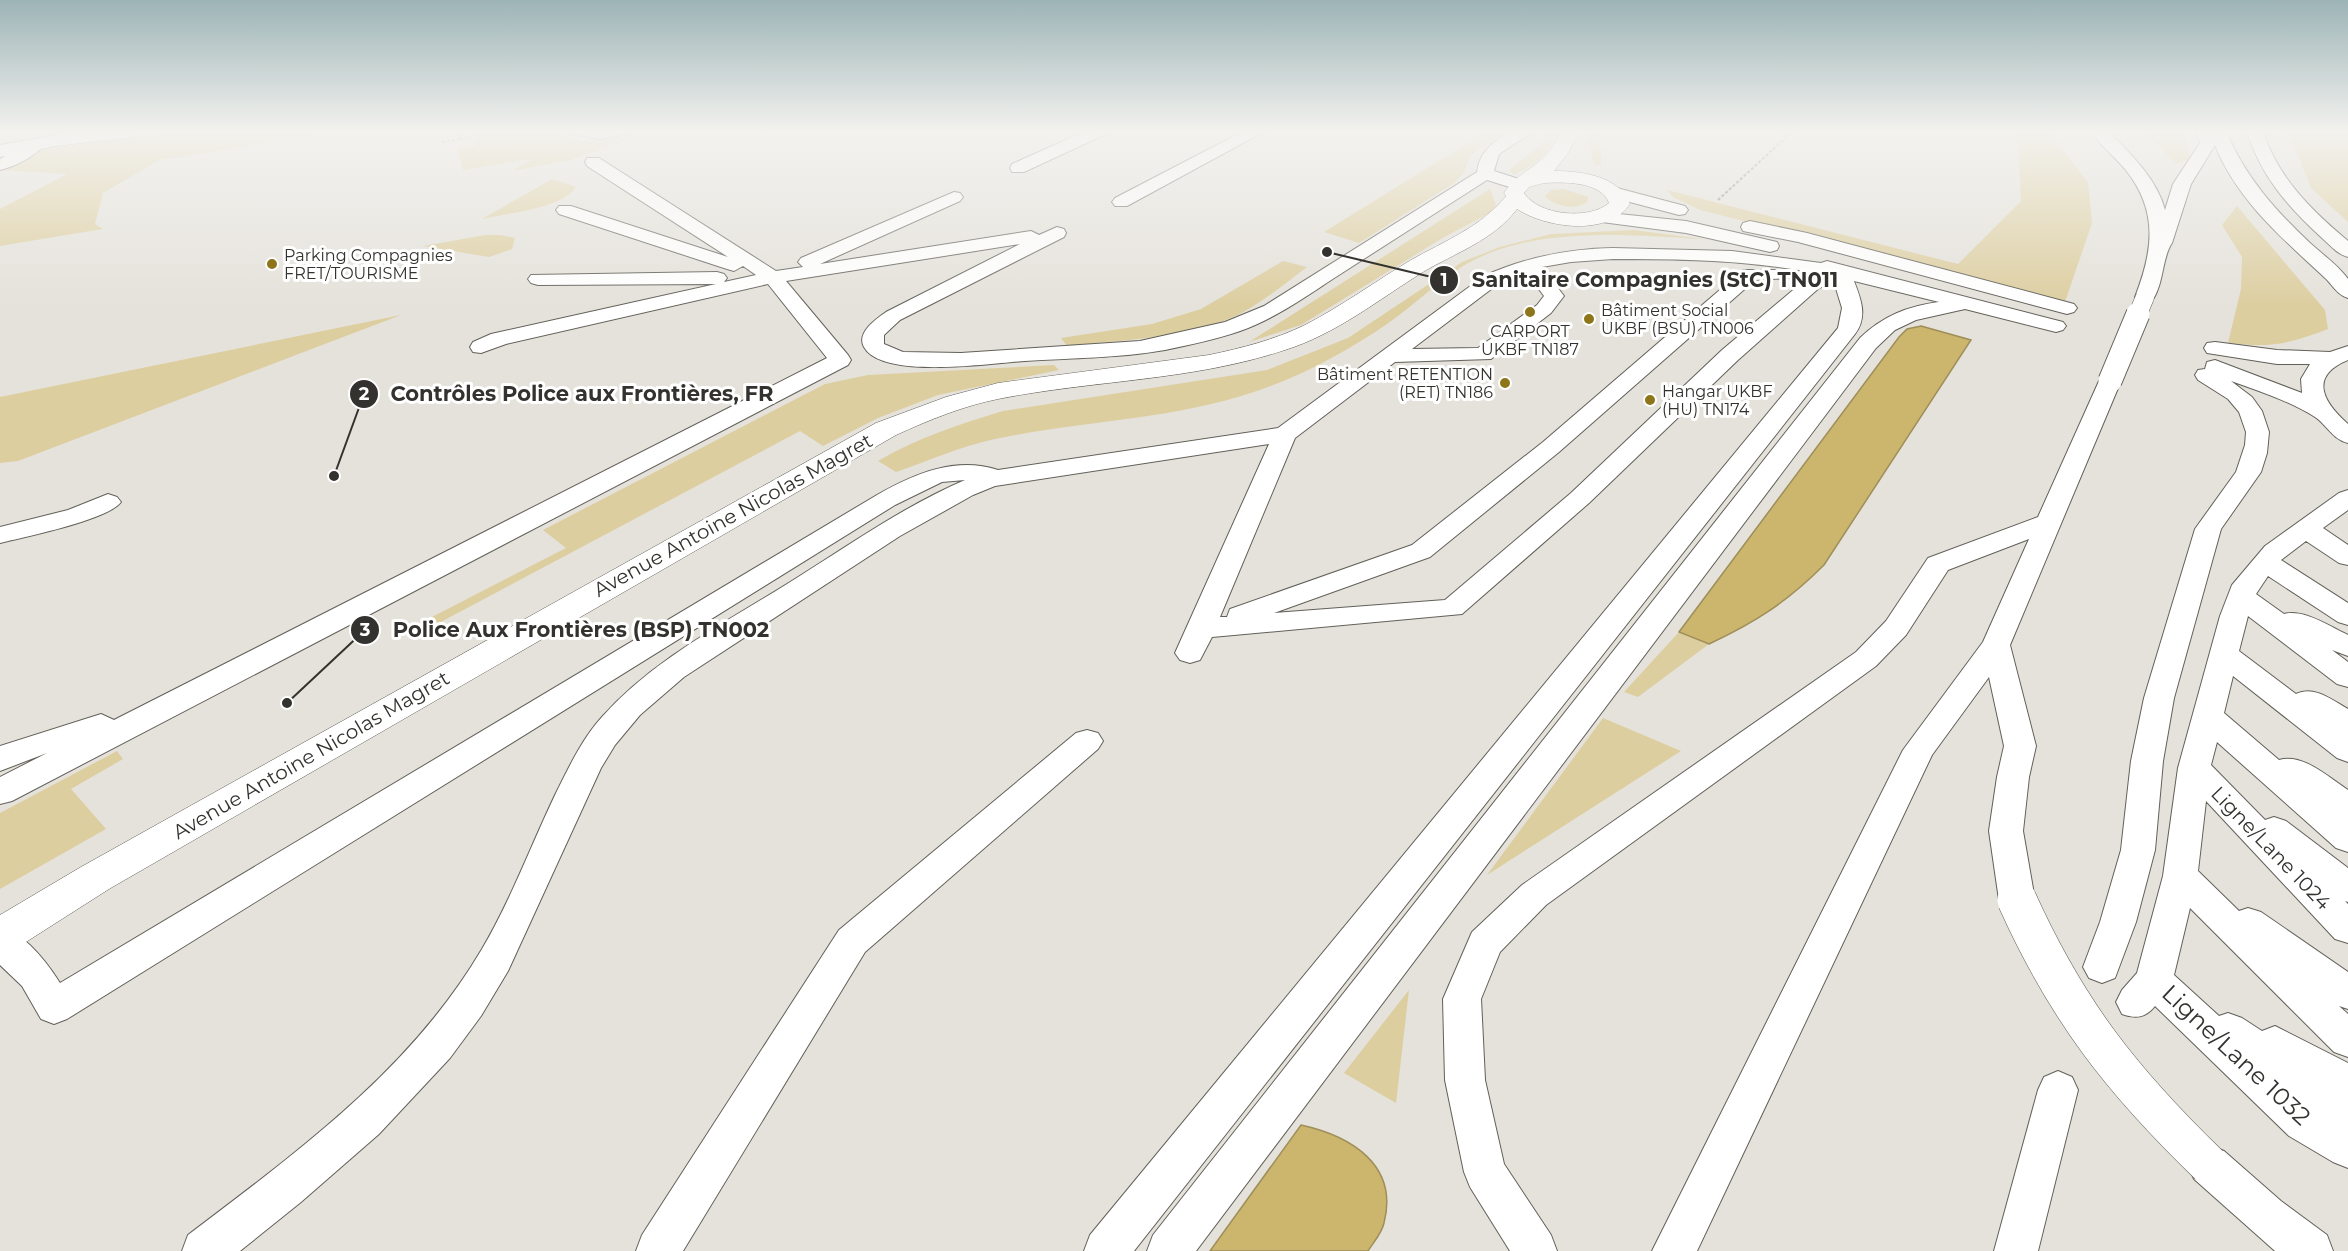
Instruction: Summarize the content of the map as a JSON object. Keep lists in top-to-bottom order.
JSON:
{
  "streets": {
    "street": ["Avenue Antoine Nicolas Magret"],
    "lane": ["Ligne/Lane 1024", "Ligne/Lane 1032"]
  },
  "places": [
    "Sanitaire Compagnies (StC) TN011",
    "Parking Compagnies FRET/TOURISME",
    "CARPORT UKBF TN187",
    "Bâtiment Social UKBF (BSU) TN006",
    "Bâtiment RETENTION (RET) TN186",
    "Hangar UKBF (HU) TN174",
    "Contrôles Police aux Frontières, FR",
    "Police Aux Frontières (BSP) TN002"
  ]
}
